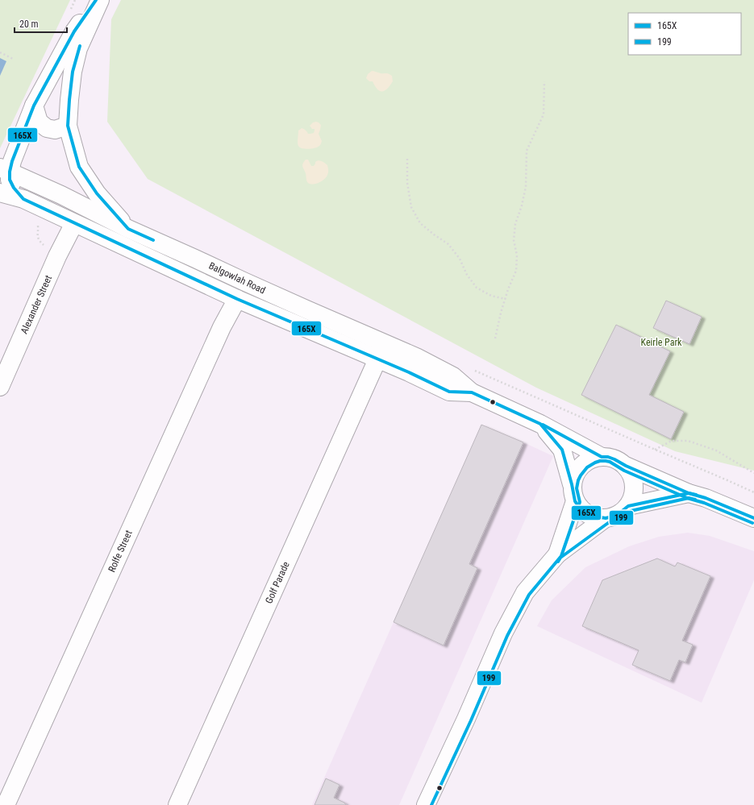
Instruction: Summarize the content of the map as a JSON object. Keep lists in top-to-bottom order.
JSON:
{
  "streets": {
    "main road": [
      "Balgowlah Road",
      "Alexander Street",
      "Rolfe Street",
      "Golf Parade"
    ]
  },
  "crossings": [
    ["Balgowlah Road", "Alexander Street"],
    ["Balgowlah Road", "Rolfe Street"],
    ["Balgowlah Road", "Golf Parade"]
  ],
  "parks": ["Keirle Park"],
  "lines": ["transit line 165X", "transit line 199"],
  "legend": ["165X", "199"],
  "scale_bar": "20 m"
}
